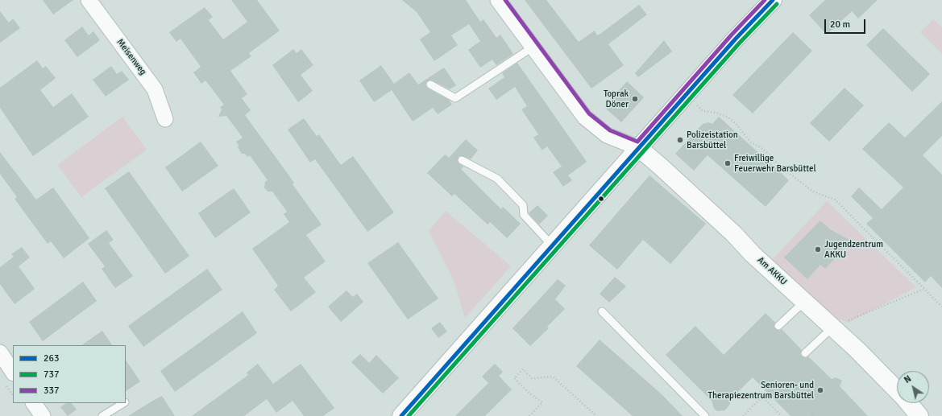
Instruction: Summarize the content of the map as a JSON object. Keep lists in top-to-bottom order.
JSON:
{
  "streets": {
    "street": ["Meisenweg", "Am AKKU"]
  },
  "places": [
    "Toprak Döner",
    "Polizeistation Barsbüttel",
    "Freiwillige Feuerwehr Barsbüttel",
    "Jugendzentrum AKKU",
    "Senioren- und Therapiezentrum Barsbüttel"
  ],
  "lines": ["transit line 263", "transit line 337", "transit line 737"],
  "legend": ["263", "737", "337"],
  "scale_bar": "20 m",
  "north": "top left"
}
